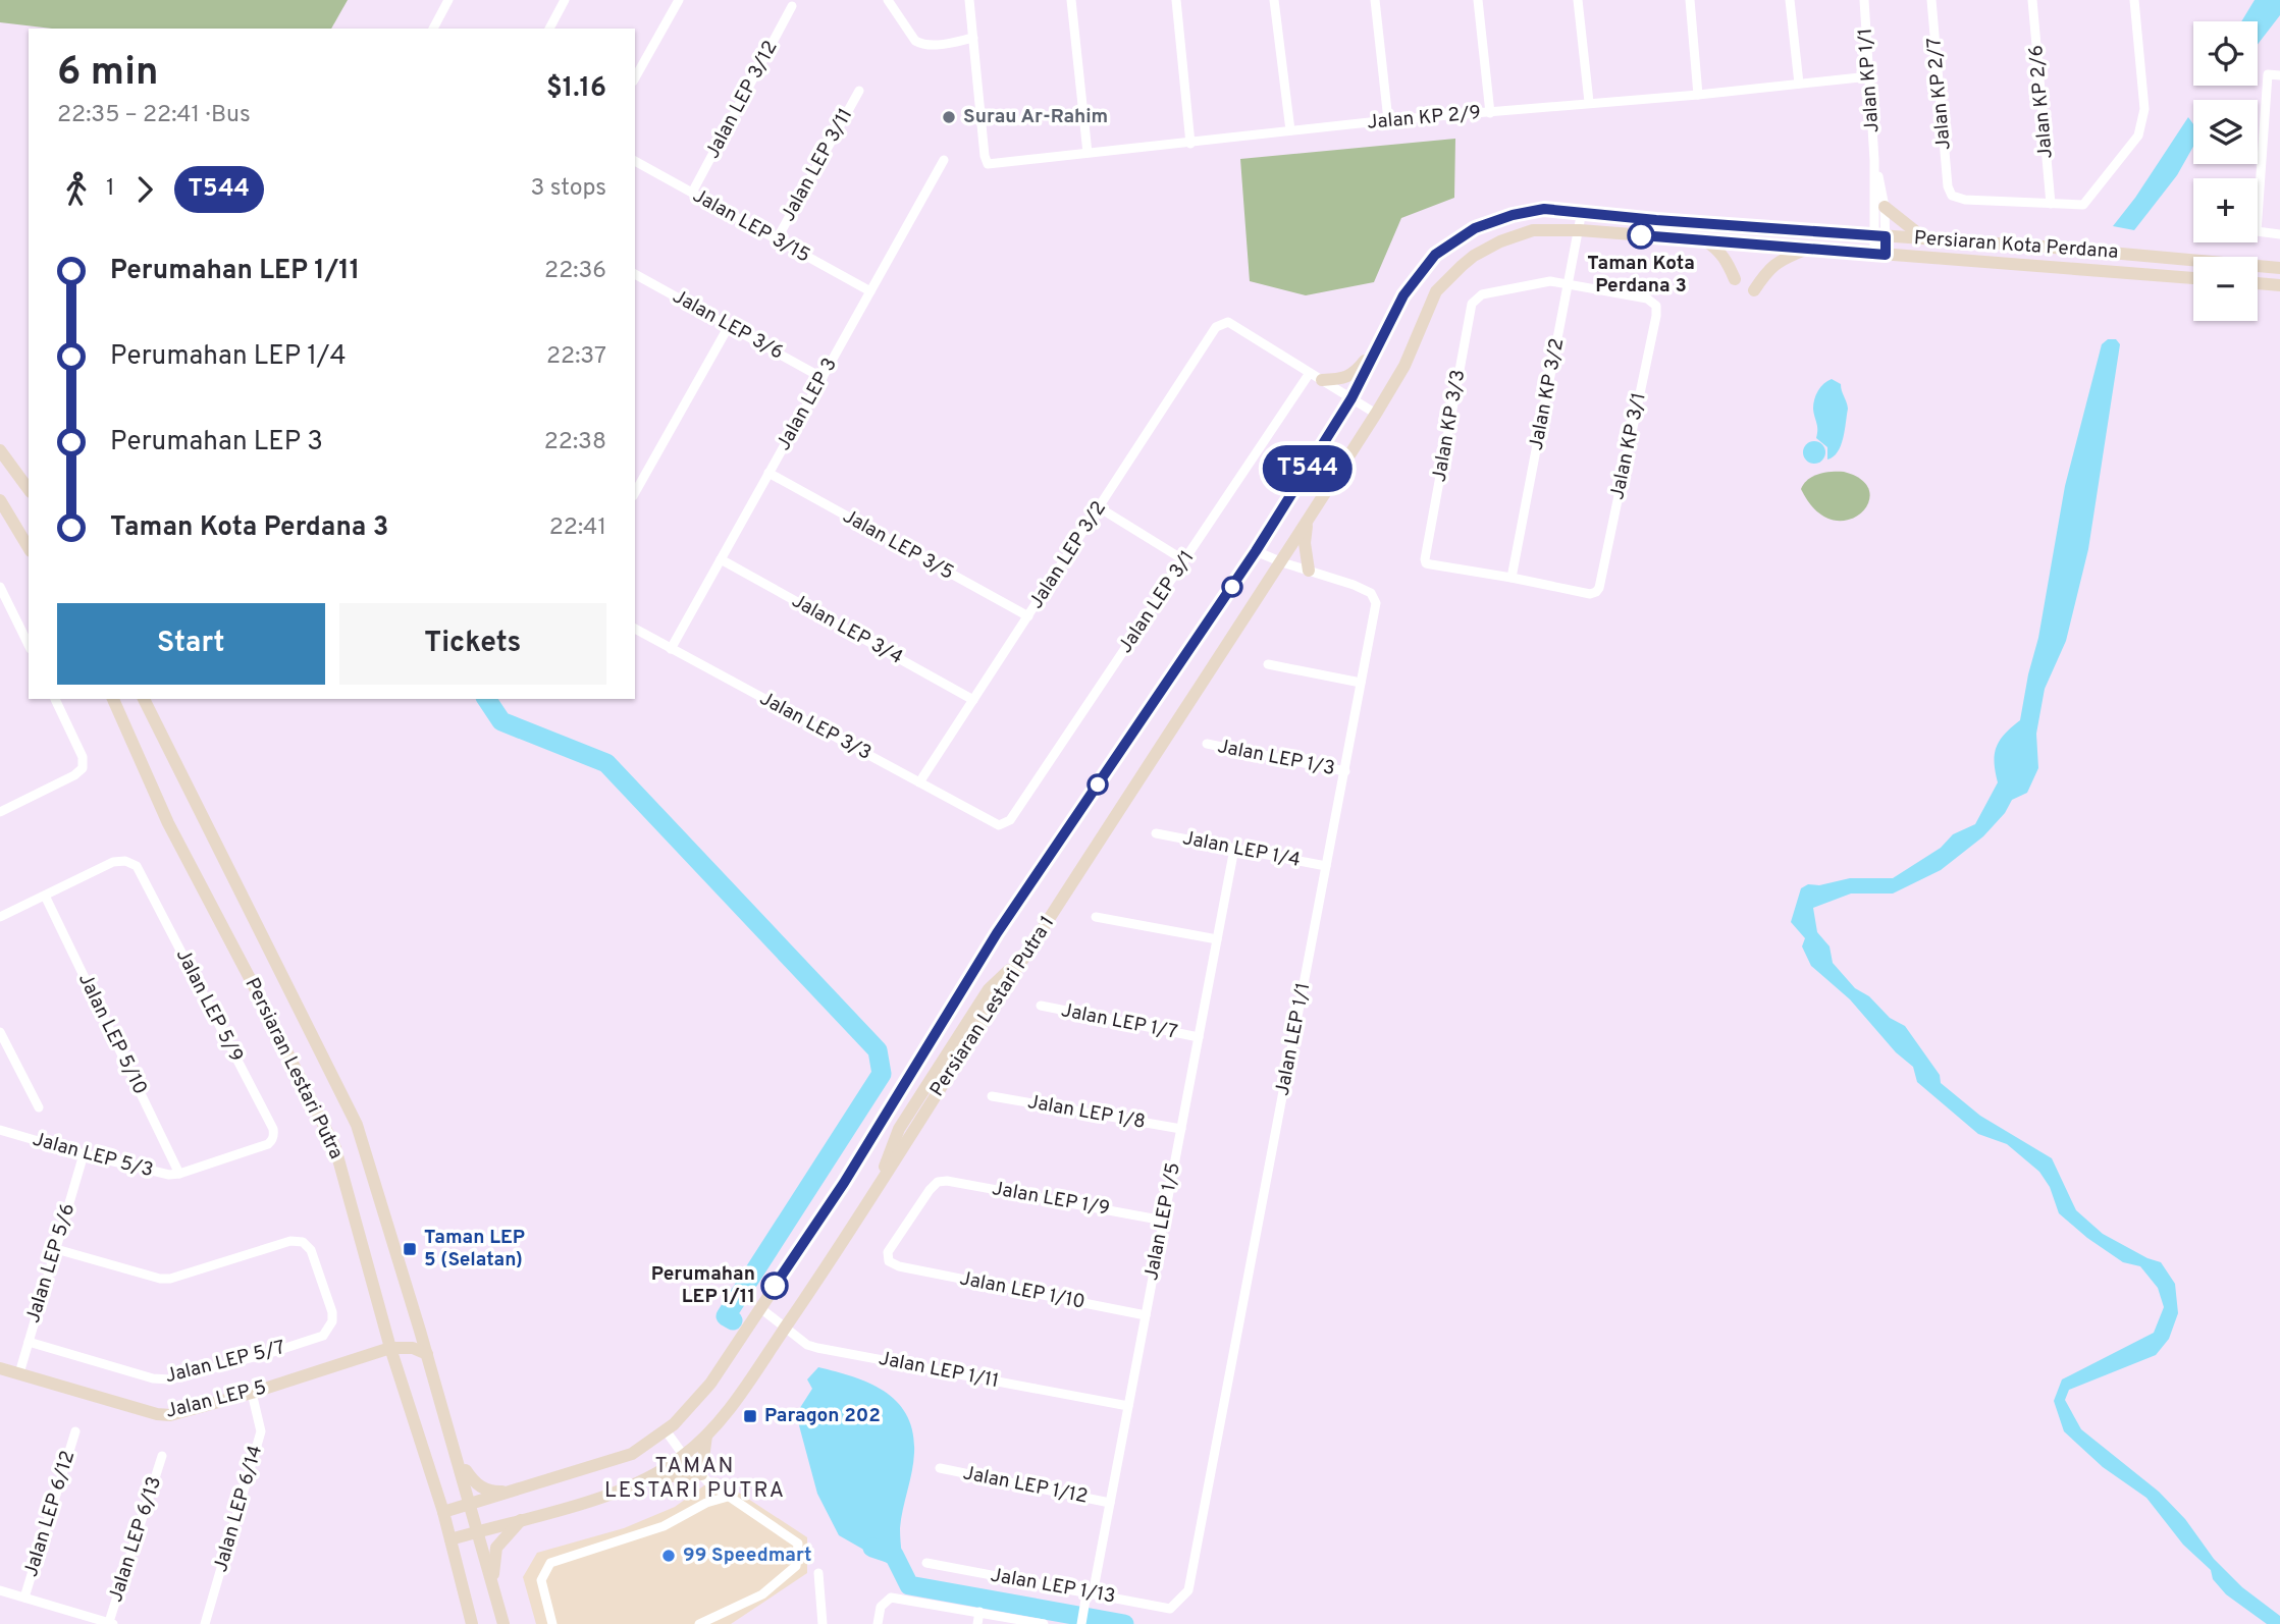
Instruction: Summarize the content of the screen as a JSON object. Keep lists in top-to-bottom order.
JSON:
{
  "streets": {
    "street": [
      "Jalan KP 1/1",
      "Jalan KP 2/7",
      "Jalan LEP 3/12",
      "Jalan KP 2/6",
      "Jalan KP 2/9",
      "Jalan LEP 3/11",
      "Jalan LEP 3/15",
      "Persiaran Kota Perdana",
      "Jalan LEP 3/6",
      "Jalan KP 3/2",
      "Jalan LEP 3",
      "Jalan KP 3/3",
      "Jalan KP 3/1",
      "Jalan LEP 3/5",
      "Jalan LEP 3/2",
      "Jalan LEP 3/1",
      "Jalan LEP 3/4",
      "Jalan LEP 3/3",
      "Jalan LEP 1/3",
      "Jalan LEP 1/4",
      "Jalan LEP 5/9",
      "Persiaran Lestari Putra 1",
      "Jalan LEP 1/7",
      "Jalan LEP 5/10",
      "Jalan LEP 1/1",
      "Persiaran Lestari Putra",
      "Jalan LEP 1/8",
      "Jalan LEP 5/3",
      "Jalan LEP 1/9",
      "Jalan LEP 1/5",
      "Jalan LEP 5/6",
      "Jalan LEP 1/10",
      "Jalan LEP 5/7",
      "Jalan LEP 1/11",
      "Jalan LEP 5",
      "Jalan LEP 1/12",
      "Jalan LEP 6/14",
      "Jalan LEP 6/12",
      "Jalan LEP 6/13",
      "Jalan LEP 1/13"
    ]
  },
  "crossings": [
    ["Jalan KP 1/1", "Jalan KP 2/9"],
    ["Jalan KP 1/1", "Persiaran Kota Perdana"],
    ["Jalan KP 2/7", "Jalan KP 2/6"],
    ["Jalan LEP 3/12", "Jalan LEP 3/15"],
    ["Jalan LEP 3/11", "Jalan LEP 3/15"],
    ["Jalan LEP 3/15", "Jalan LEP 3"],
    ["Persiaran Kota Perdana", "Jalan KP 3/2"],
    ["Persiaran Kota Perdana", "Persiaran Lestari Putra 1"],
    ["Jalan LEP 3/6", "Jalan LEP 3"],
    ["Jalan KP 3/2", "Jalan KP 3/3"],
    ["Jalan KP 3/2", "Jalan KP 3/1"],
    ["Jalan LEP 3", "Jalan LEP 3/5"],
    ["Jalan LEP 3", "Jalan LEP 3/4"],
    ["Jalan LEP 3", "Jalan LEP 3/3"],
    ["Jalan KP 3/3", "Jalan KP 3/1"],
    ["Jalan LEP 3/5", "Jalan LEP 3/2"],
    ["Jalan LEP 3/2", "Jalan LEP 3/1"],
    ["Jalan LEP 3/2", "Jalan LEP 3/4"],
    ["Jalan LEP 3/2", "Jalan LEP 3/3"],
    ["Jalan LEP 3/1", "Jalan LEP 3/3"],
    ["Jalan LEP 1/3", "Jalan LEP 1/1"],
    ["Jalan LEP 1/4", "Jalan LEP 1/1"],
    ["Jalan LEP 1/4", "Jalan LEP 1/5"],
    ["Jalan LEP 5/9", "Jalan LEP 5/10"],
    ["Jalan LEP 5/9", "Jalan LEP 5/3"],
    ["Persiaran Lestari Putra 1", "Jalan LEP 1/1"],
    ["Persiaran Lestari Putra 1", "Persiaran Lestari Putra"],
    ["Persiaran Lestari Putra 1", "Jalan LEP 1/11"],
    ["Jalan LEP 1/7", "Jalan LEP 1/5"],
    ["Jalan LEP 5/10", "Jalan LEP 5/3"],
    ["Jalan LEP 1/1", "Jalan LEP 1/13"],
    ["Persiaran Lestari Putra", "Jalan LEP 5"],
    ["Jalan LEP 1/8", "Jalan LEP 1/5"],
    ["Jalan LEP 5/3", "Jalan LEP 5/6"],
    ["Jalan LEP 1/9", "Jalan LEP 1/5"],
    ["Jalan LEP 1/9", "Jalan LEP 1/10"],
    ["Jalan LEP 1/5", "Jalan LEP 1/10"],
    ["Jalan LEP 1/5", "Jalan LEP 1/11"],
    ["Jalan LEP 1/5", "Jalan LEP 1/12"],
    ["Jalan LEP 1/5", "Jalan LEP 1/13"],
    ["Jalan LEP 5/6", "Jalan LEP 5/7"],
    ["Jalan LEP 5/6", "Jalan LEP 5"],
    ["Jalan LEP 5", "Jalan LEP 6/14"]
  ],
  "districts": ["TAMAN LESTARI PUTRA"],
  "places": {
    "other": [
      "Surau Ar-Rahim",
      "Taman Kota Perdana 3",
      "Perumahan LEP 1/11",
      "99 Speedmart"
    ],
    "transit": ["Taman LEP 5 (Selatan)", "Paragon 202"]
  },
  "lines": ["bus line T544"],
  "page": {
    "on_map": "T544",
    "map_buttons": ["+", "−"],
    "heading": ["6 min", "22:35 – 22:41 · Bus", "$1.16"],
    "legs": ["1", "T544", "3 stops"],
    "list": [
      {
        "name": "Perumahan LEP 1/11",
        "value": "22:36"
      },
      {
        "name": "Perumahan LEP 1/4",
        "value": "22:37"
      },
      {
        "name": "Perumahan LEP 3",
        "value": "22:38"
      },
      {
        "name": "Taman Kota Perdana 3",
        "value": "22:41"
      }
    ],
    "buttons": ["Start", "Tickets"]
  }
}
